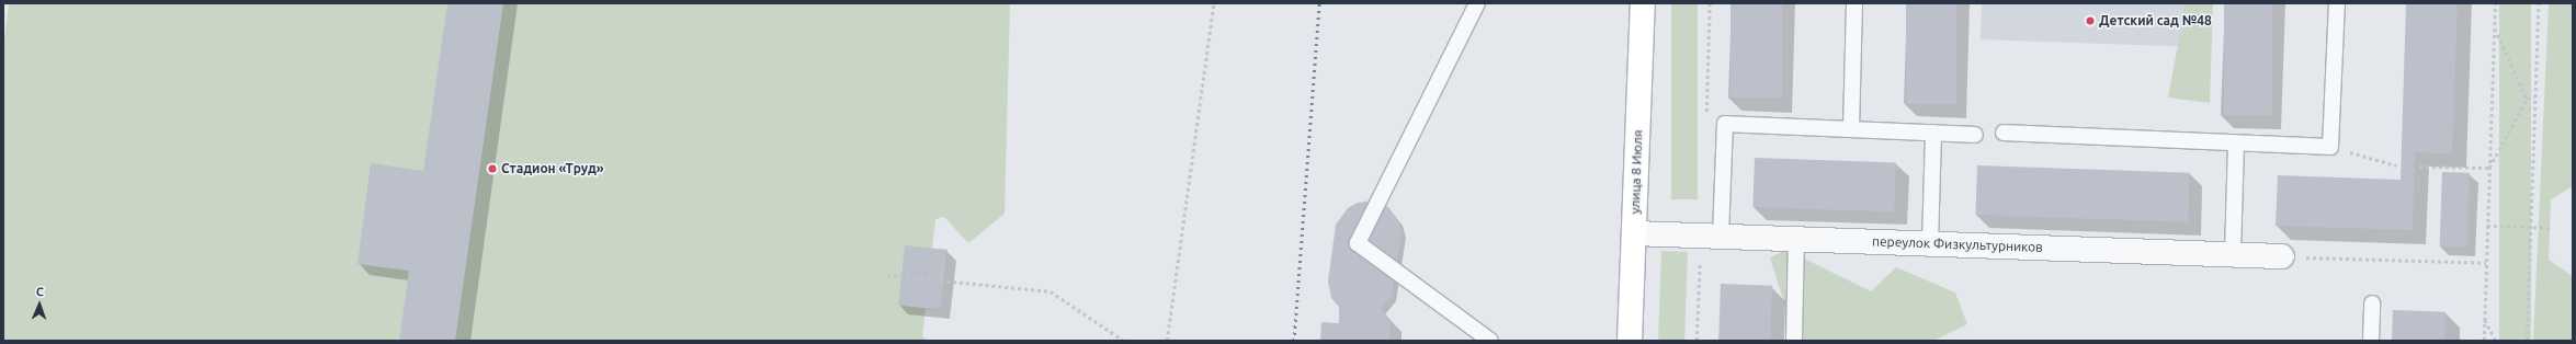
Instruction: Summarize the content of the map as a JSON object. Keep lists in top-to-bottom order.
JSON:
{
  "streets": {
    "main road": ["улица 8 Июля"],
    "street": ["переулок Физкультурников"]
  },
  "crossings": [
    ["улица 8 Июля", "переулок Физкультурников"]
  ],
  "places": ["Детский сад №48", "Стадион «Труд»"],
  "north": "top"
}
